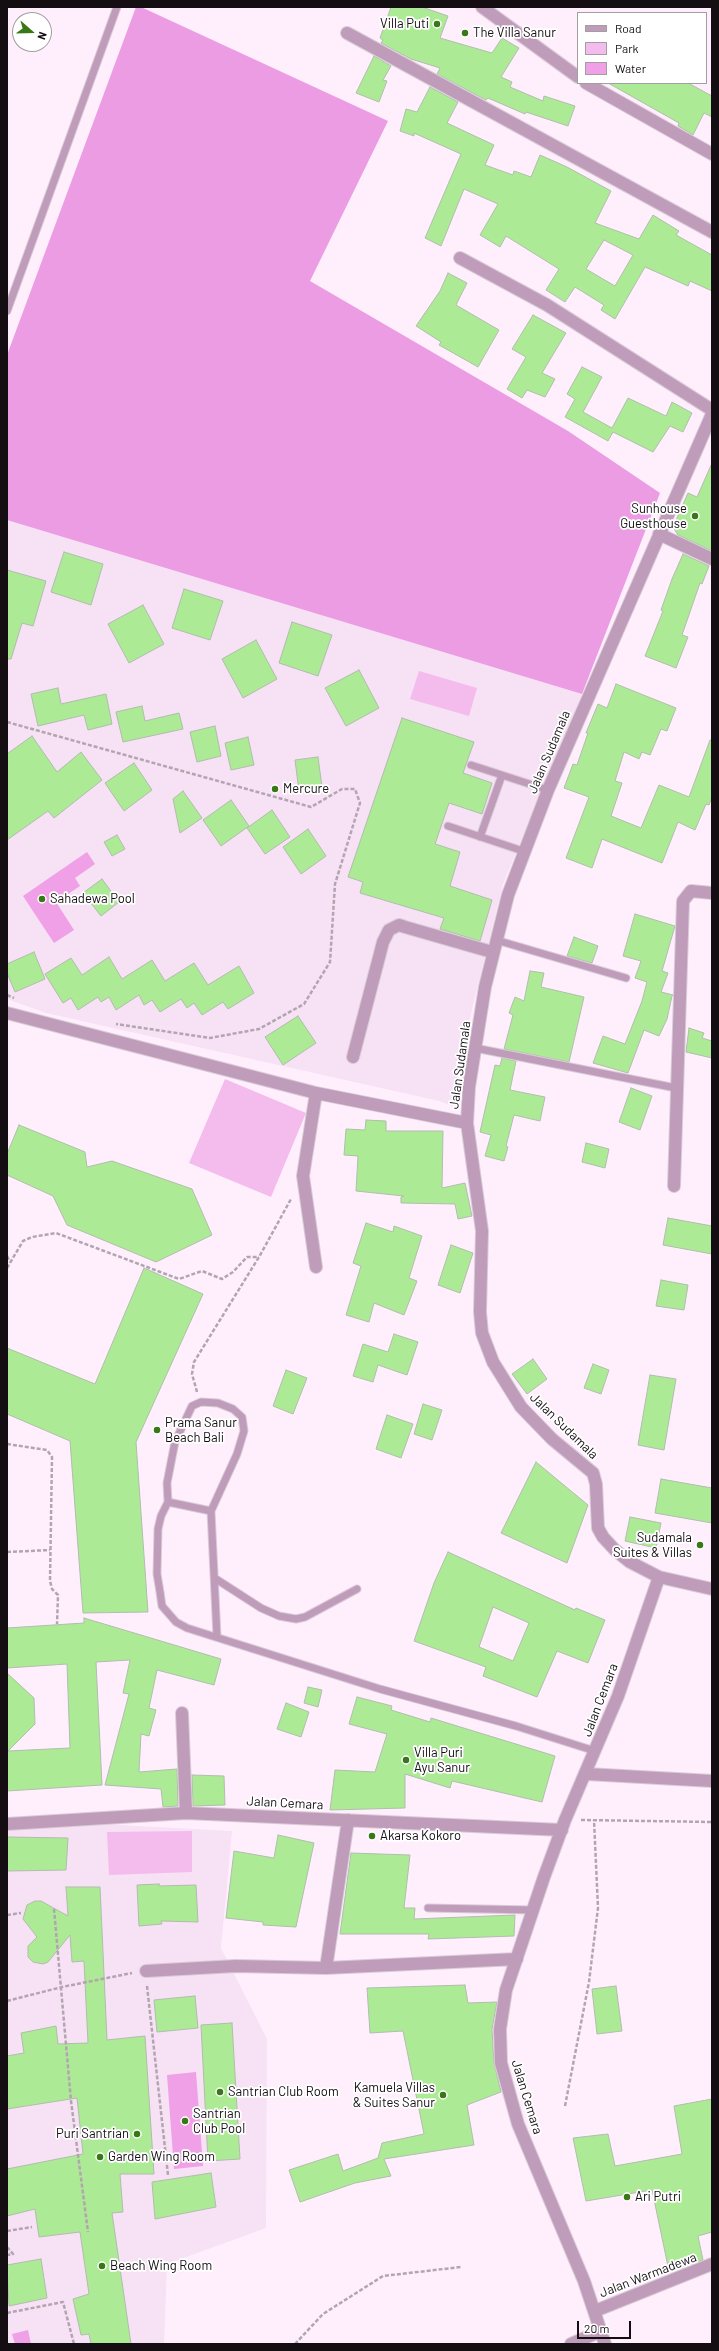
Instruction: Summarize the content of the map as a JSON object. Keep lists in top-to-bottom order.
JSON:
{
  "streets": {
    "street": ["Jalan Sudamala", "Jalan Cemara", "Jalan Warmadewa"]
  },
  "crossings": [
    ["Jalan Sudamala", "Jalan Cemara"],
    ["Jalan Cemara", "Jalan Warmadewa"]
  ],
  "places": [
    "Villa Puti",
    "The Villa Sanur",
    "Sunhouse Guesthouse",
    "Mercure",
    "Sahadewa Pool",
    "Prama Sanur Beach Bali",
    "Sudamala Suites & Villas",
    "Villa Puri Ayu Sanur",
    "Akarsa Kokoro",
    "Santrian Club Room",
    "Kamuela Villas & Suites Sanur",
    "Santrian Club Pool",
    "Puri Santrian",
    "Garden Wing Room",
    "Ari Putri",
    "Beach Wing Room"
  ],
  "legend": ["Road", "Park", "Water"],
  "scale_bar": "20 m",
  "north": "right"
}
